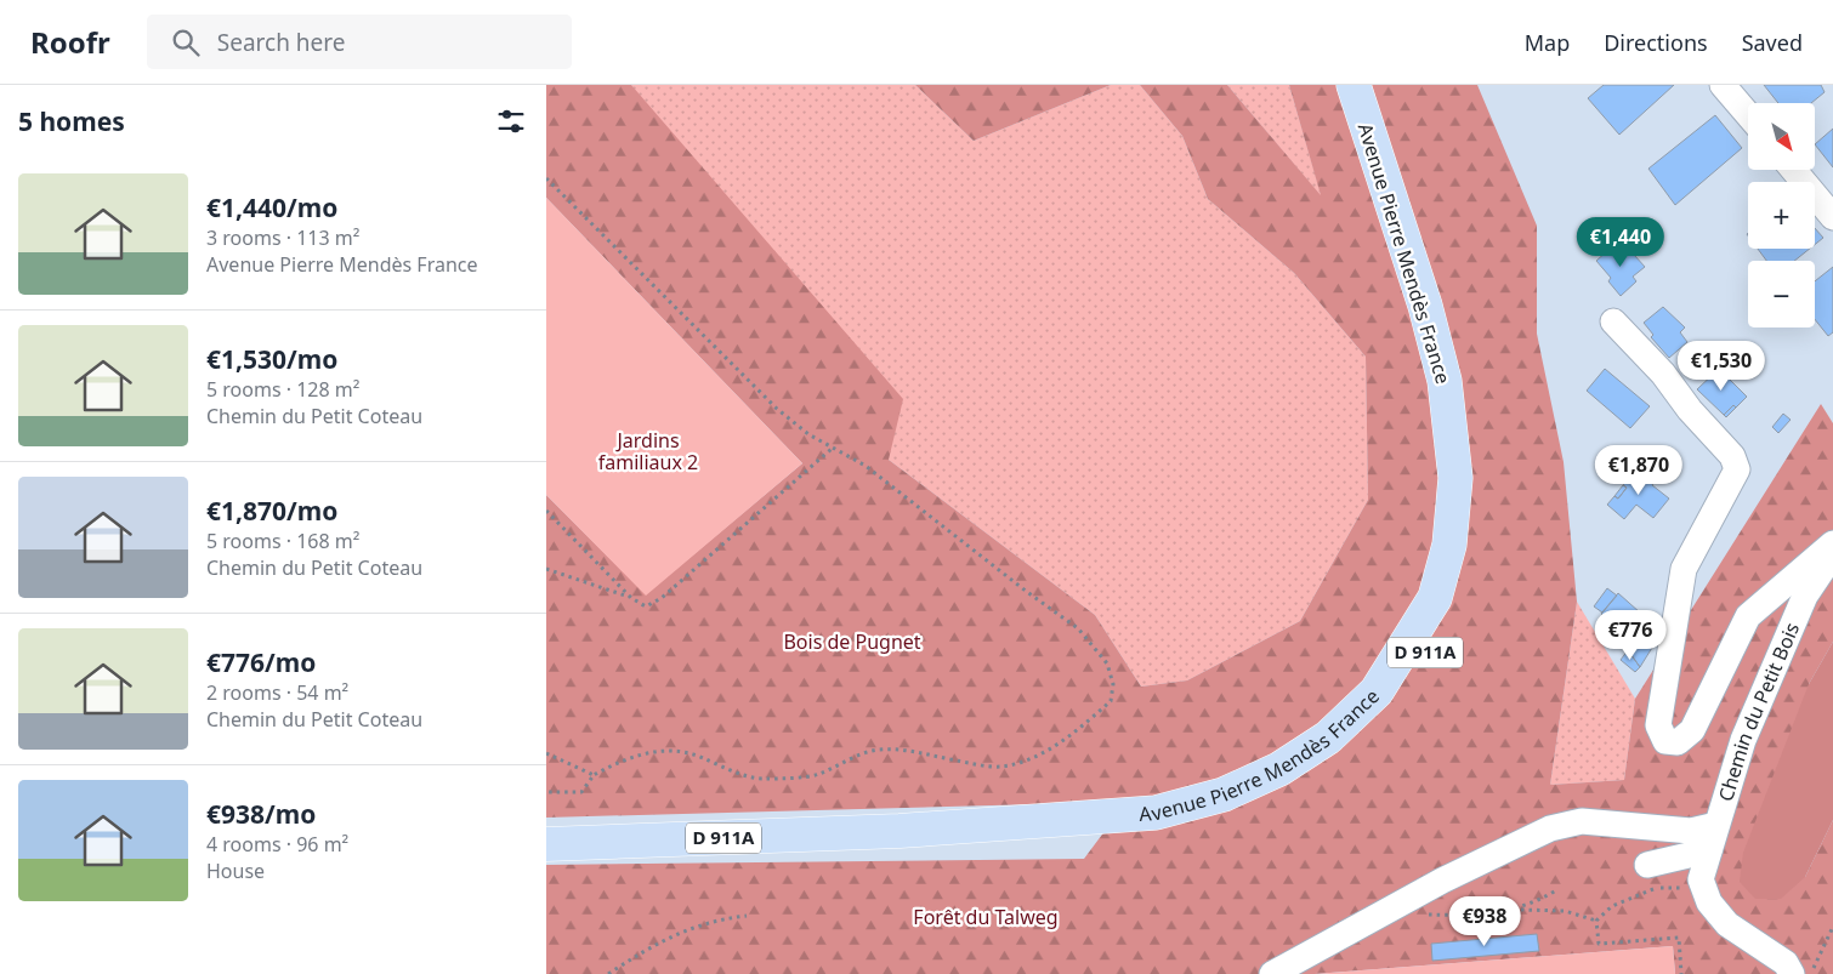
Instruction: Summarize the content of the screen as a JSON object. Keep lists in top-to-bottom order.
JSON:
{
  "streets": {
    "main road": ["Avenue Pierre Mendès France", "D 911A"],
    "street": ["Chemin du Petit Bois"]
  },
  "parks": ["Jardins familiaux 2", "Bois de Pugnet", "Forêt du Talweg"],
  "north": "bottom right",
  "page": {
    "header": "Roofr",
    "search": "Search here",
    "nav": ["Map", "Directions", "Saved"],
    "heading": "5 homes",
    "map_buttons": ["+", "−"],
    "list": [
      {
        "name": "€1,440/mo",
        "note": "3 rooms · 113 m² · Avenue Pierre Mendès France"
      },
      {
        "name": "€1,530/mo",
        "note": "5 rooms · 128 m² · Chemin du Petit Coteau"
      },
      {
        "name": "€1,870/mo",
        "note": "5 rooms · 168 m² · Chemin du Petit Coteau"
      },
      {
        "name": "€776/mo",
        "note": "2 rooms · 54 m² · Chemin du Petit Coteau"
      },
      {
        "name": "€938/mo",
        "note": "4 rooms · 96 m² · House"
      }
    ],
    "price": [
      "€1,440",
      "€1,530",
      "€1,870",
      "€776",
      "€938"
    ]
  }
}
